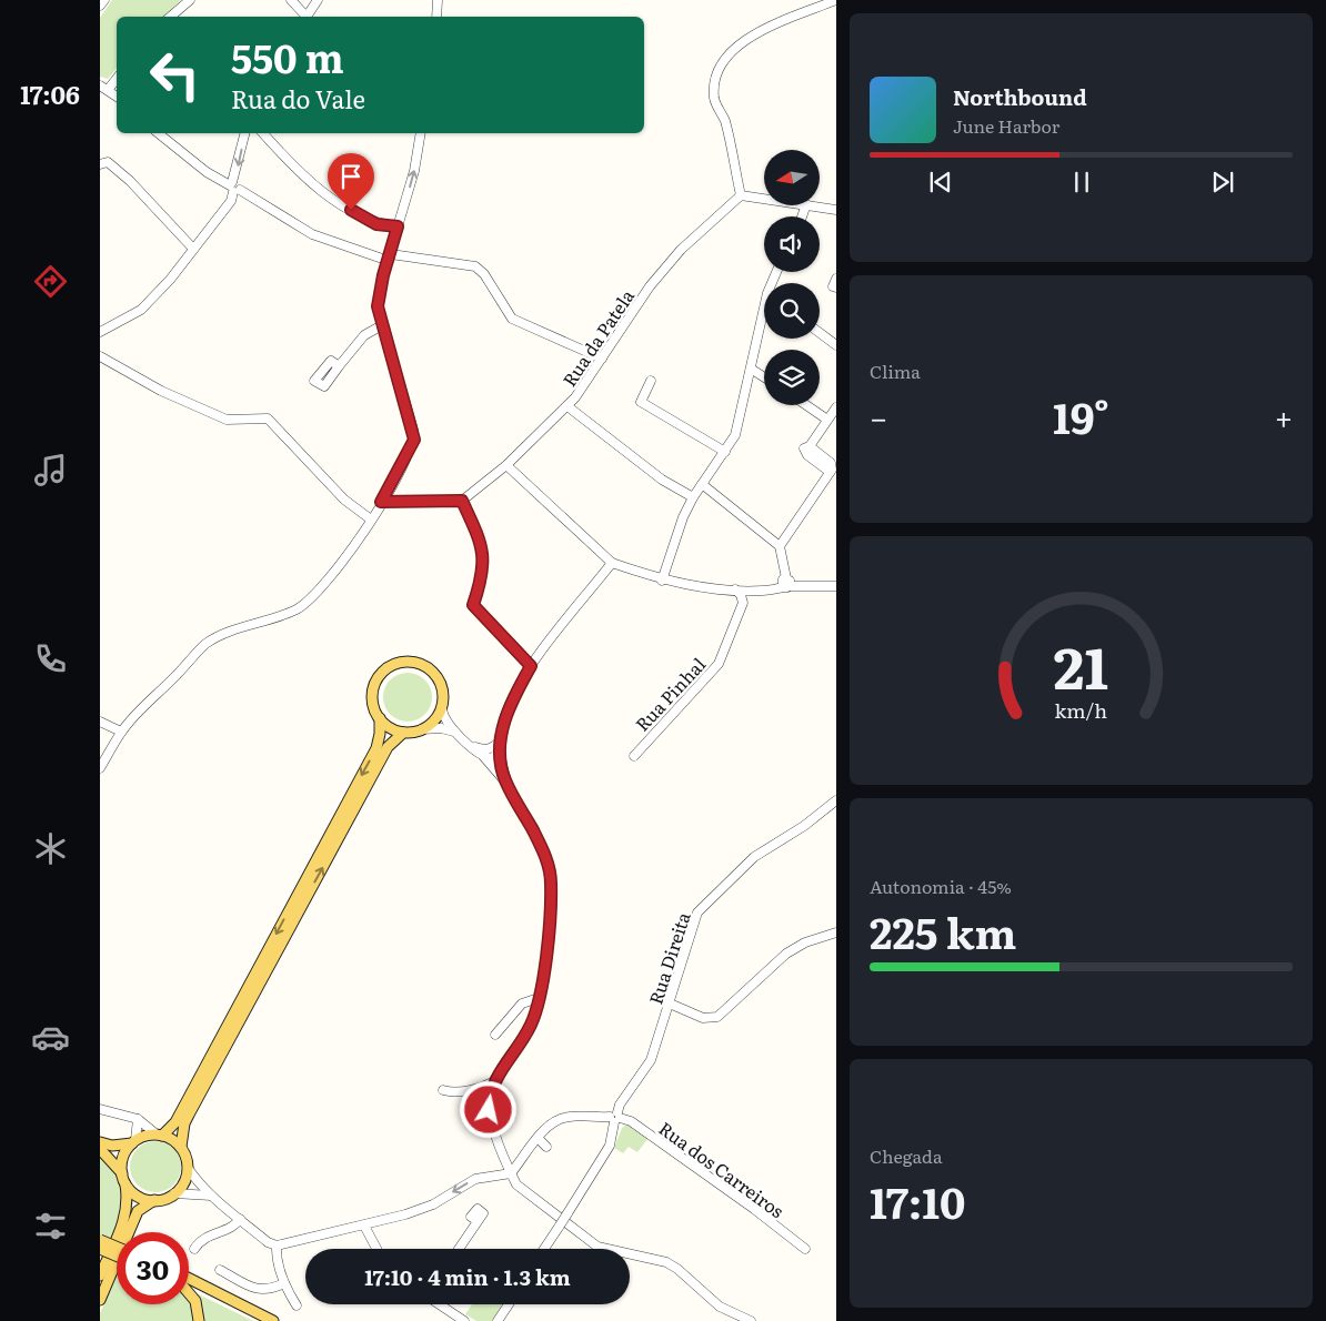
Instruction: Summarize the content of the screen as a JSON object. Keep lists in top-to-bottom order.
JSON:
{
  "streets": {
    "street": [
      "Rua da Patela",
      "Rua Pinhal",
      "Rua Direita",
      "Rua dos Carreiros"
    ]
  },
  "crossings": [
    ["Rua Direita", "Rua dos Carreiros"]
  ],
  "north": "left",
  "page": {
    "tabs": "17:06",
    "turn": ["550 m", "Rua do Vale"],
    "song": ["Northbound", "June Harbor"],
    "tile": [
      "Clima",
      ["Autonomia · 45%", "225 km"],
      ["Chegada", "17:10"]
    ],
    "heat": ["−", "19°", "+"],
    "limit": "30",
    "trip": "17:10 · 4 min · 1.3 km",
    "gauge": ["21", "km/h"]
  }
}
